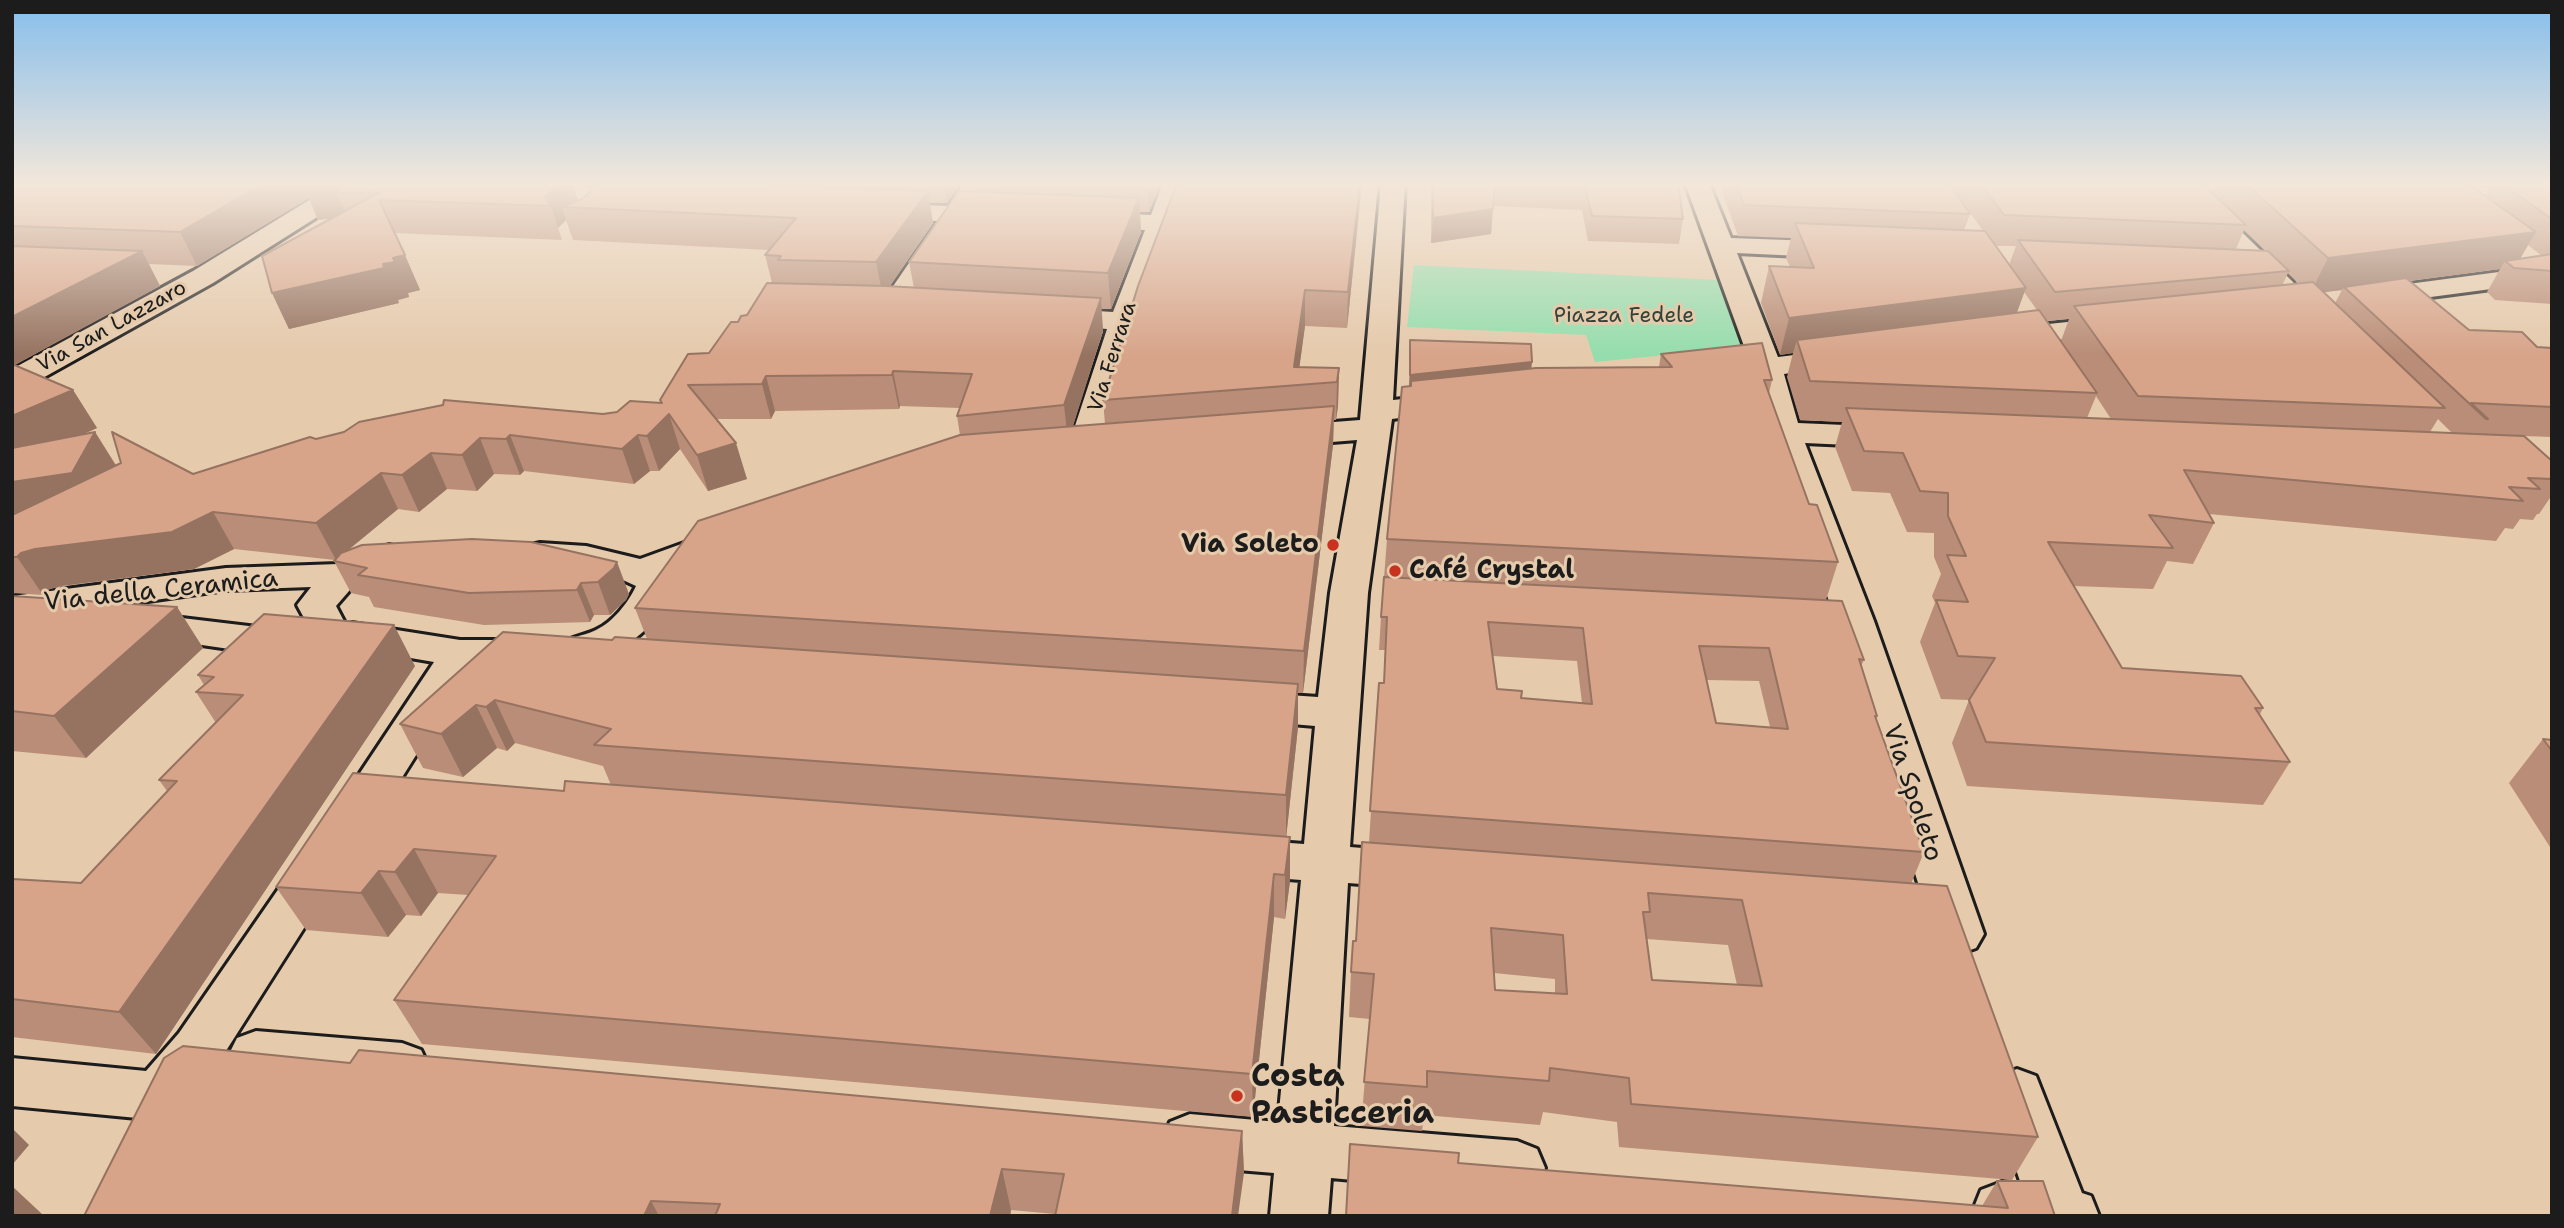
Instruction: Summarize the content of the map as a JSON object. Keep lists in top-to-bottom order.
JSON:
{
  "streets": {
    "street": [
      "Via San Lazzaro",
      "Via Ferrara",
      "Via della Ceramica",
      "Via Spoleto"
    ]
  },
  "parks": ["Piazza Fedele"],
  "places": ["Via Soleto", "Café Crystal", "Costa Pasticceria"]
}
